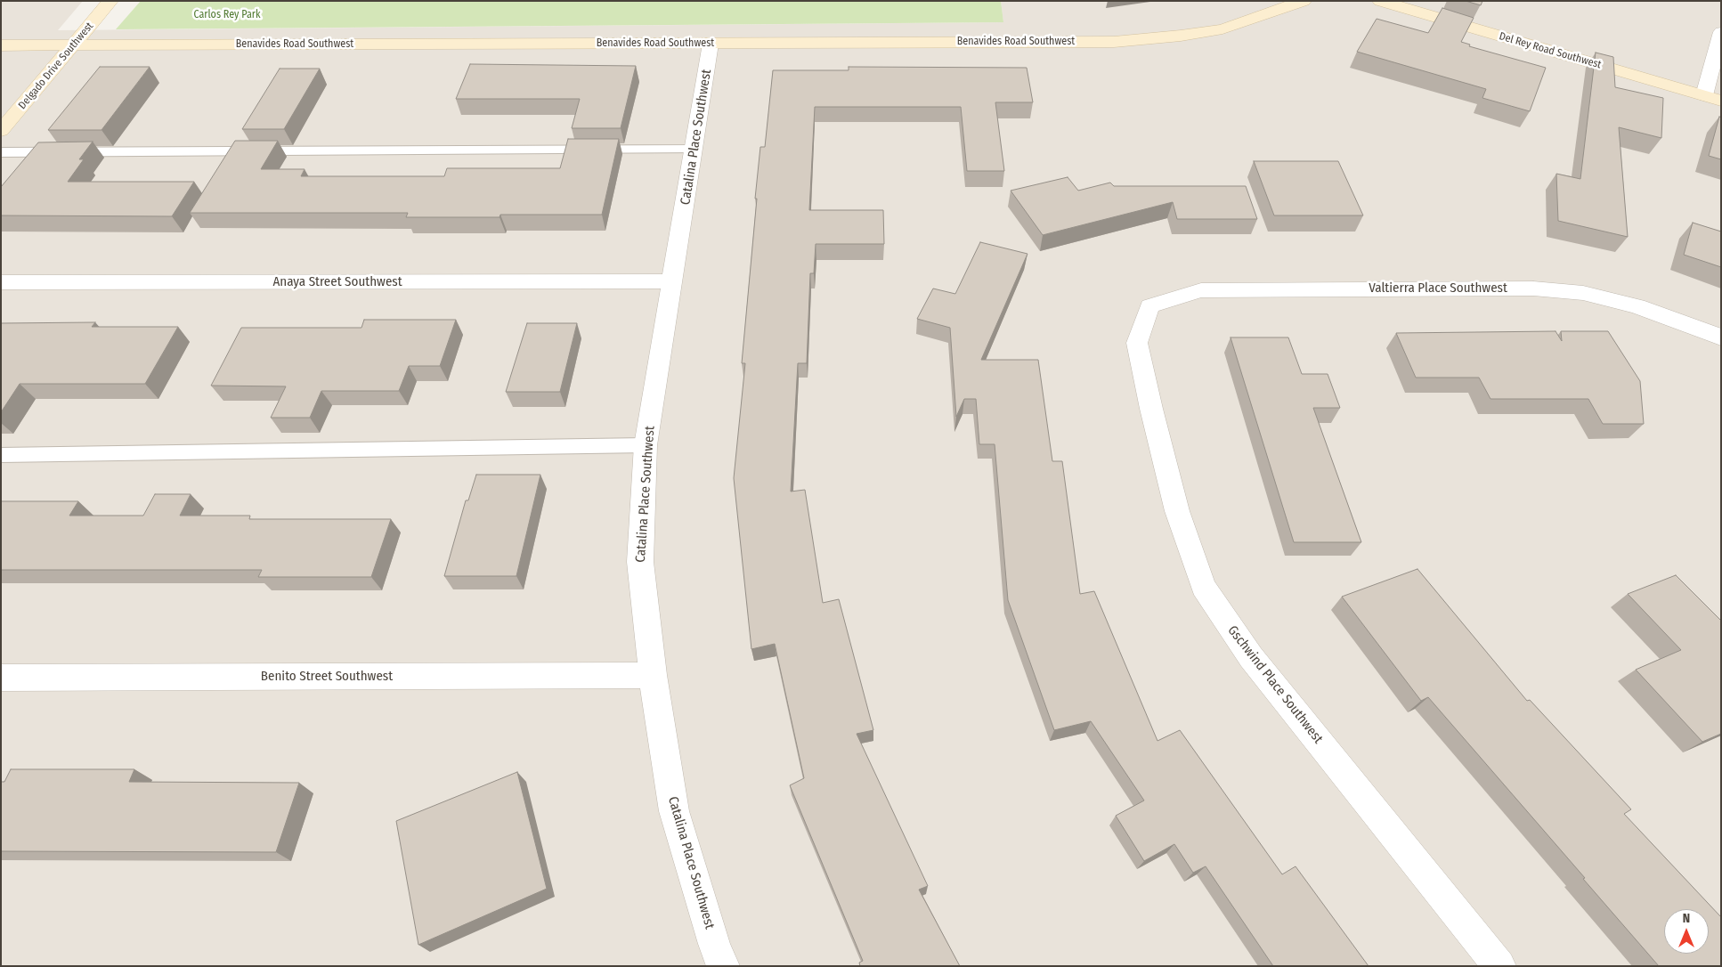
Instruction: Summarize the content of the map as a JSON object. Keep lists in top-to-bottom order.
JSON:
{
  "streets": {
    "street": [
      "Benavides Road Southwest",
      "Del Rey Road Southwest",
      "Delgado Drive Southwest",
      "Catalina Place Southwest",
      "Anaya Street Southwest",
      "Valtierra Place Southwest",
      "Benito Street Southwest",
      "Gschwind Place Southwest"
    ]
  },
  "crossings": [
    ["Benavides Road Southwest", "Delgado Drive Southwest"],
    ["Benavides Road Southwest", "Catalina Place Southwest"],
    ["Catalina Place Southwest", "Anaya Street Southwest"],
    ["Catalina Place Southwest", "Benito Street Southwest"],
    ["Valtierra Place Southwest", "Gschwind Place Southwest"]
  ],
  "parks": ["Carlos Rey Park"],
  "north": "top"
}
